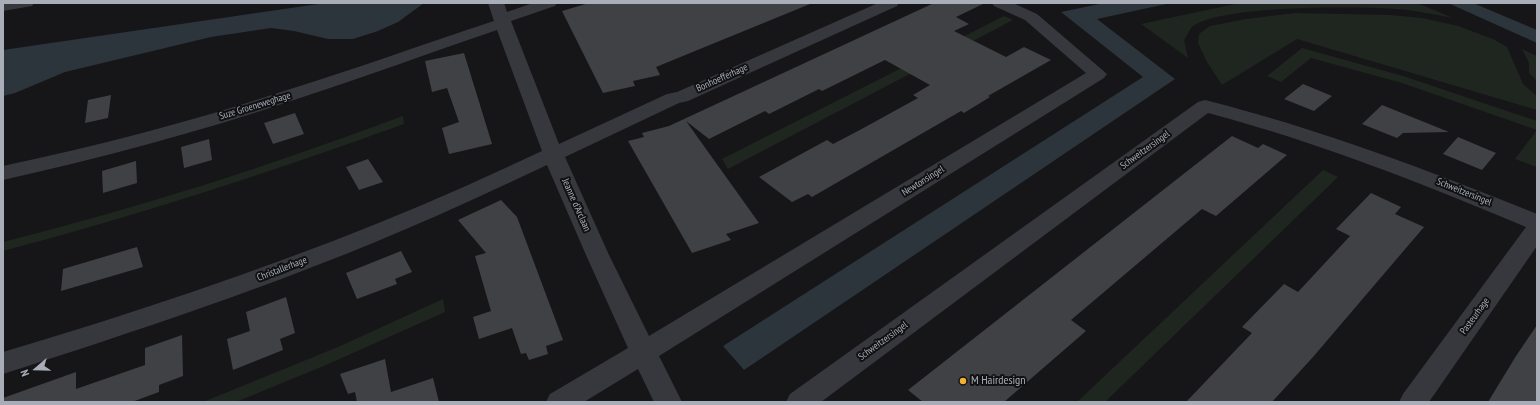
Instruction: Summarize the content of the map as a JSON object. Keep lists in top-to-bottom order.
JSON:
{
  "streets": {
    "street": [
      "Bonhoefferhage",
      "Suze Groeneweghage",
      "Schweitzersingel",
      "Newtonsingel",
      "Jeanne d'Arclaan",
      "Christallerhage",
      "Pasteurhage"
    ]
  },
  "crossings": [
    ["Bonhoefferhage", "Jeanne d'Arclaan"],
    ["Bonhoefferhage", "Christallerhage"],
    ["Suze Groeneweghage", "Jeanne d'Arclaan"],
    ["Newtonsingel", "Jeanne d'Arclaan"],
    ["Jeanne d'Arclaan", "Christallerhage"]
  ],
  "places": ["M Hairdesign"],
  "north": "left"
}
